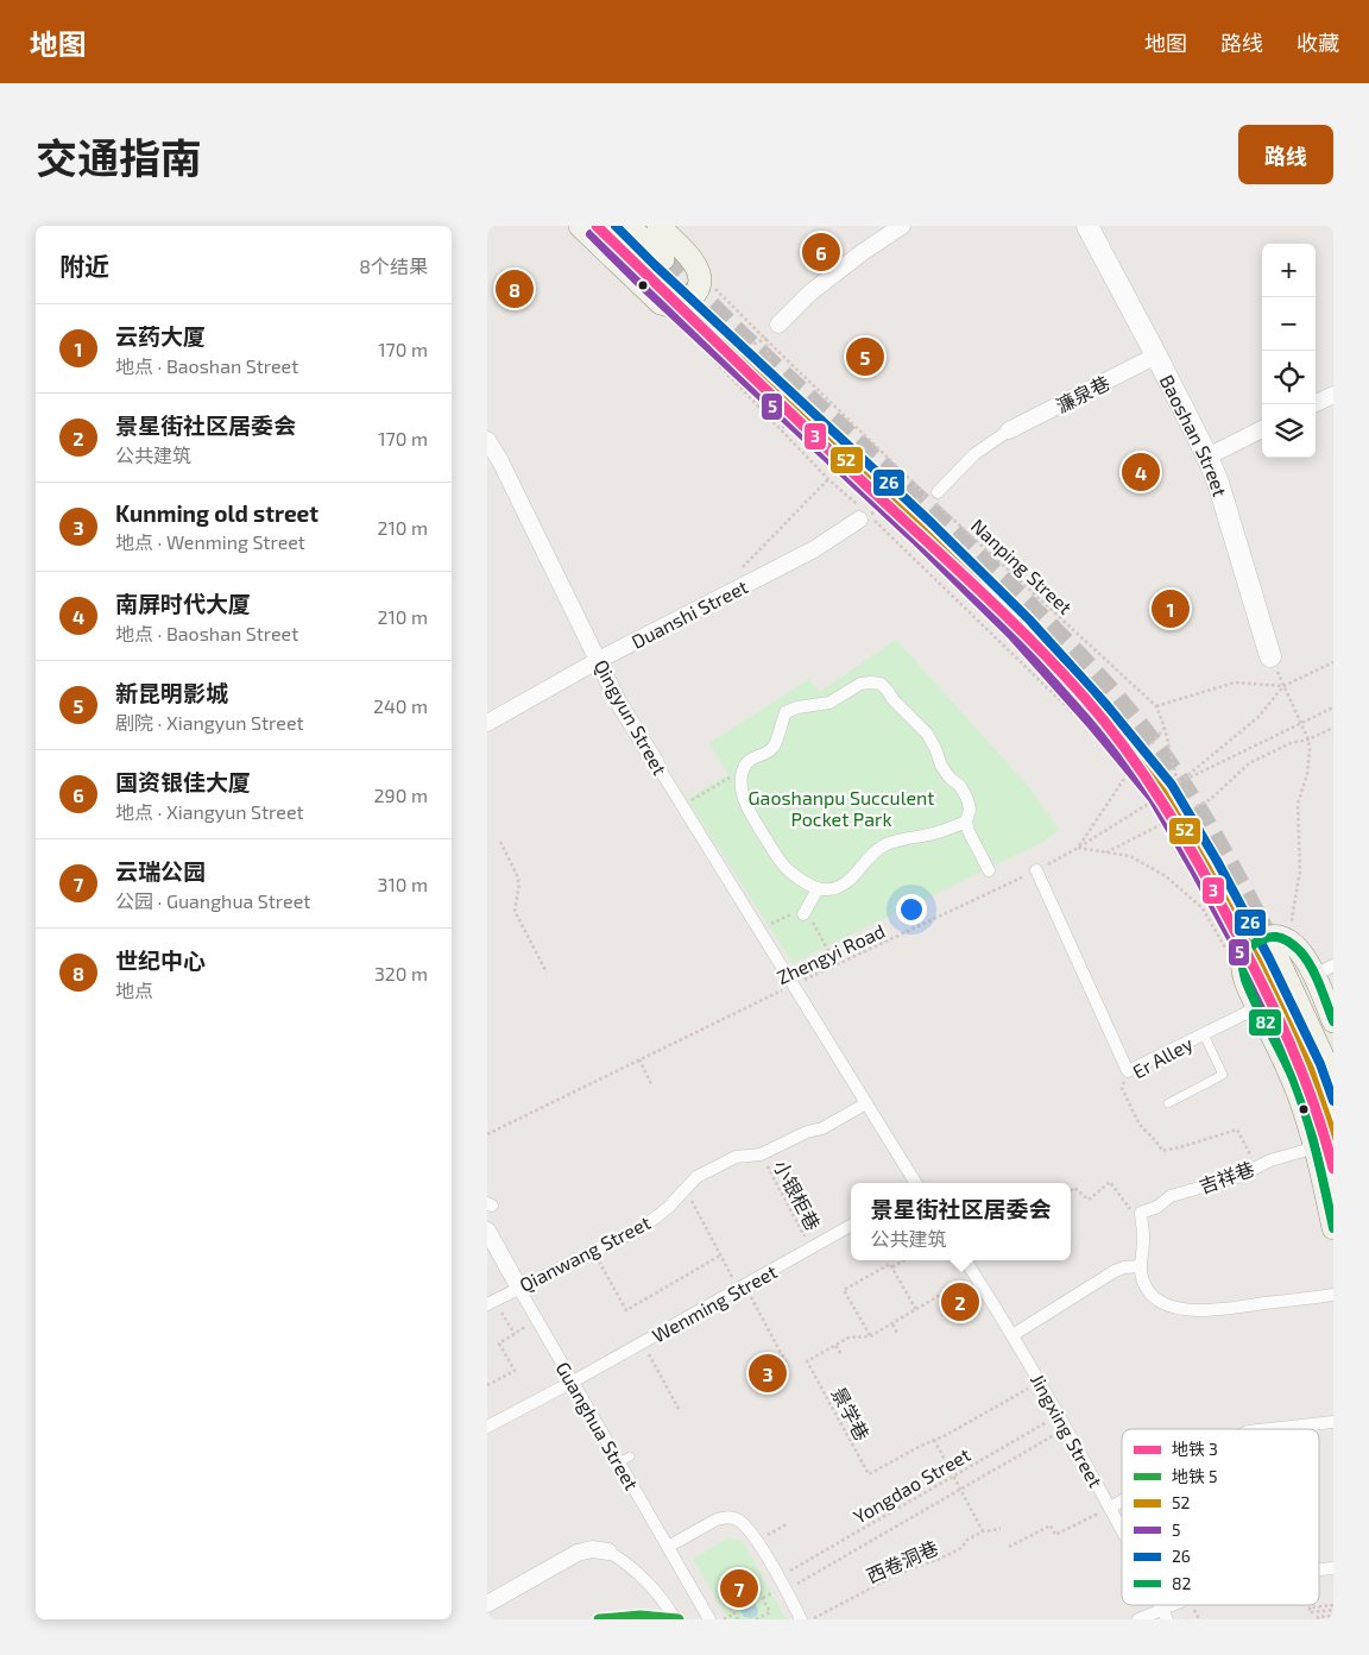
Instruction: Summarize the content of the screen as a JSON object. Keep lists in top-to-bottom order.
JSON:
{
  "streets": {
    "street": [
      "濂泉巷",
      "Baoshan Street",
      "Duanshi Street",
      "Qingyun Street",
      "Er Alley",
      "吉祥巷",
      "Qianwang Street",
      "Wenming Street",
      "Guanghua Street",
      "Jingxing Street"
    ],
    "path": [
      "Nanping Street",
      "Zhengyi Road",
      "小银柜巷",
      "景学巷",
      "Yongdao Street",
      "西卷洞巷"
    ]
  },
  "crossings": [
    ["濂泉巷", "Baoshan Street"],
    ["Nanping Street", "Zhengyi Road"],
    ["Duanshi Street", "Qingyun Street"],
    ["Qingyun Street", "Zhengyi Road"],
    ["Er Alley", "吉祥巷"],
    ["小银柜巷", "Qianwang Street"],
    ["小银柜巷", "Wenming Street"],
    ["Qianwang Street", "Guanghua Street"],
    ["Wenming Street", "Guanghua Street"],
    ["景学巷", "Jingxing Street"],
    ["Jingxing Street", "Yongdao Street"]
  ],
  "parks": ["Gaoshanpu Succulent Pocket Park"],
  "lines": [
    "metro line 3",
    "transit line 52",
    "transit line 26",
    "transit line 5",
    "transit line 82",
    "metro line 5"
  ],
  "legend": [
    "地铁 3",
    "地铁 5",
    "52",
    "5",
    "26",
    "82"
  ],
  "page": {
    "header": "地图",
    "nav": ["地图", "路线", "收藏"],
    "title": "交通指南",
    "buttons": "路线",
    "heading": ["附近", "8个结果"],
    "pins": [
      "6",
      "8",
      "5",
      "4",
      "1",
      "2",
      "3",
      "7"
    ],
    "map_buttons": ["+", "−"],
    "list": [
      {
        "mark": "1",
        "name": "云药大厦",
        "note": "地点 · Baoshan Street",
        "value": "170 m"
      },
      {
        "mark": "2",
        "name": "景星街社区居委会",
        "note": "公共建筑",
        "value": "170 m"
      },
      {
        "mark": "3",
        "name": "Kunming old street",
        "note": "地点 · Wenming Street",
        "value": "210 m"
      },
      {
        "mark": "4",
        "name": "南屏时代大厦",
        "note": "地点 · Baoshan Street",
        "value": "210 m"
      },
      {
        "mark": "5",
        "name": "新昆明影城",
        "note": "剧院 · Xiangyun Street",
        "value": "240 m"
      },
      {
        "mark": "6",
        "name": "国资银佳大厦",
        "note": "地点 · Xiangyun Street",
        "value": "290 m"
      },
      {
        "mark": "7",
        "name": "云瑞公园",
        "note": "公园 · Guanghua Street",
        "value": "310 m"
      },
      {
        "mark": "8",
        "name": "世纪中心",
        "note": "地点",
        "value": "320 m"
      }
    ],
    "popup": ["景星街社区居委会", "公共建筑"]
  }
}
